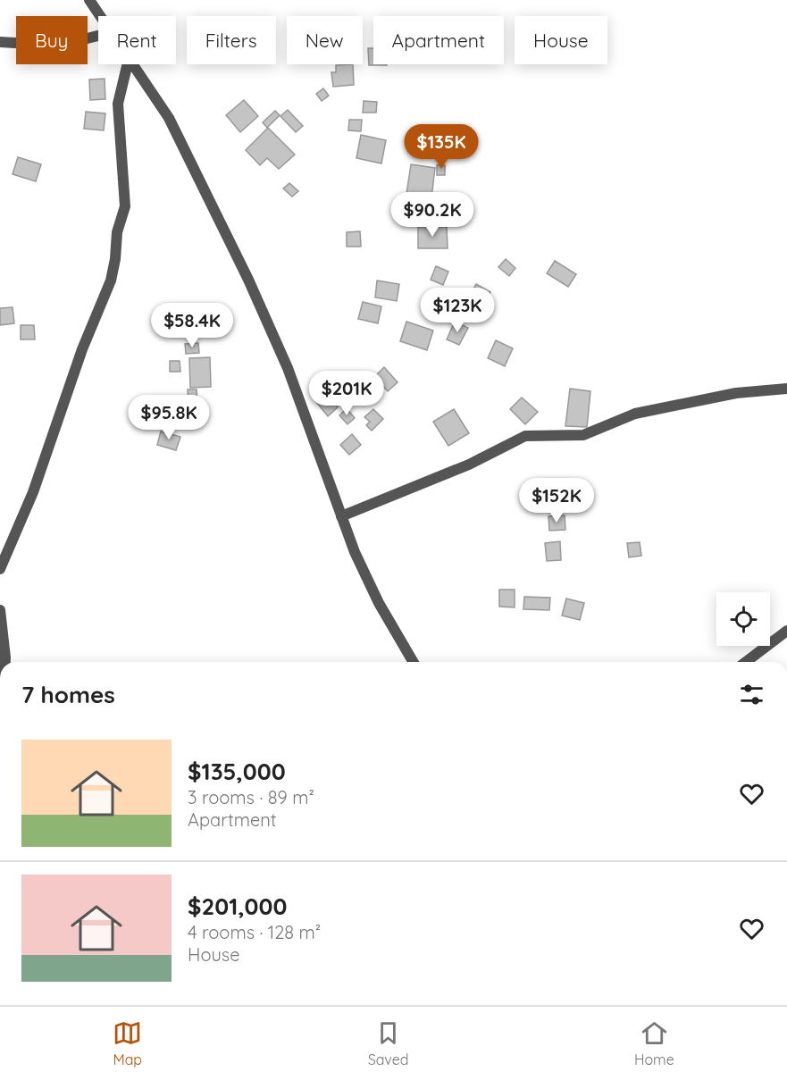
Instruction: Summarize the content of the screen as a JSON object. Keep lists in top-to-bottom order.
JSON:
{
  "page": {
    "chip": [
      "Buy",
      "Rent",
      "Filters",
      "New",
      "Apartment",
      "House"
    ],
    "price": [
      "$135K",
      "$90.2K",
      "$123K",
      "$58.4K",
      "$201K",
      "$95.8K",
      "$152K"
    ],
    "heading": "7 homes",
    "list": [
      {
        "name": "$135,000",
        "note": "3 rooms · 89 m² · Apartment"
      },
      {
        "name": "$201,000",
        "note": "4 rooms · 128 m² · House"
      }
    ],
    "tabs": ["Map", "Saved", "Home"]
  }
}
